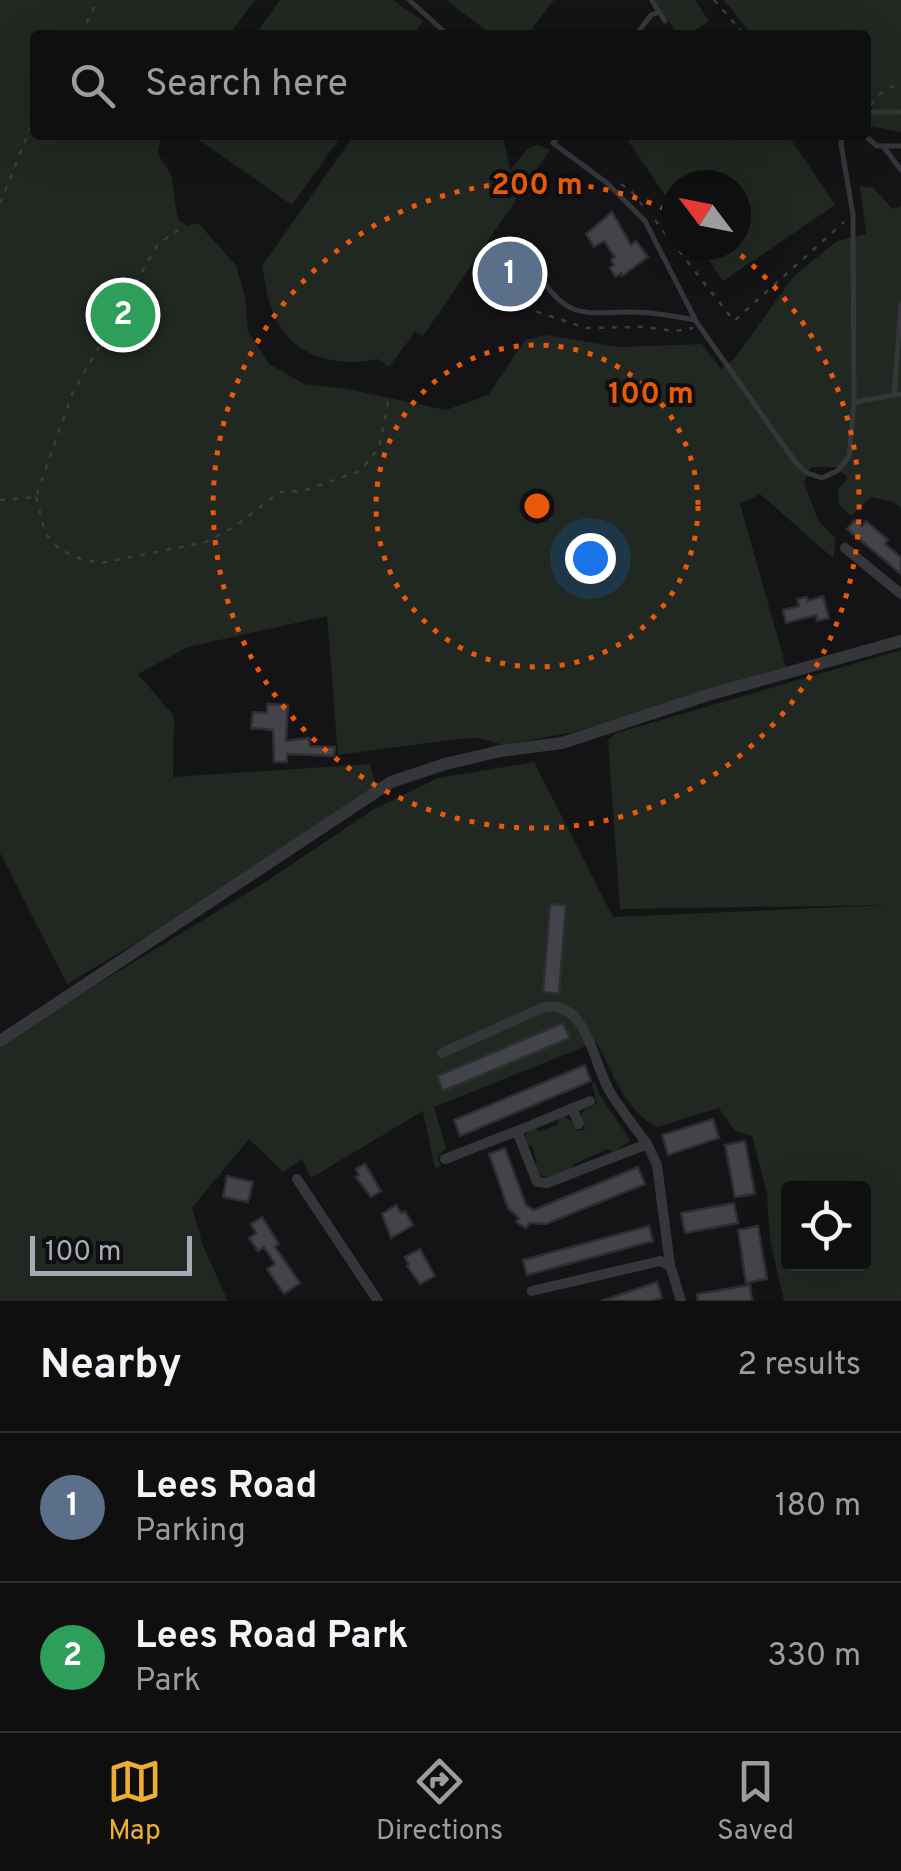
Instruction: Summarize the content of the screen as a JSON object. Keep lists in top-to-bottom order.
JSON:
{
  "scale_bar": "100 m",
  "north": "top left",
  "page": {
    "search": "Search here",
    "pins": ["1", "2"],
    "scale": "100 m",
    "heading": ["Nearby", "2 results"],
    "list": [
      {
        "mark": "1",
        "name": "Lees Road",
        "note": "Parking",
        "value": "180 m"
      },
      {
        "mark": "2",
        "name": "Lees Road Park",
        "note": "Park",
        "value": "330 m"
      }
    ],
    "nav": ["Map", "Directions", "Saved"]
  },
  "rings": ["200 m", "100 m"]
}
